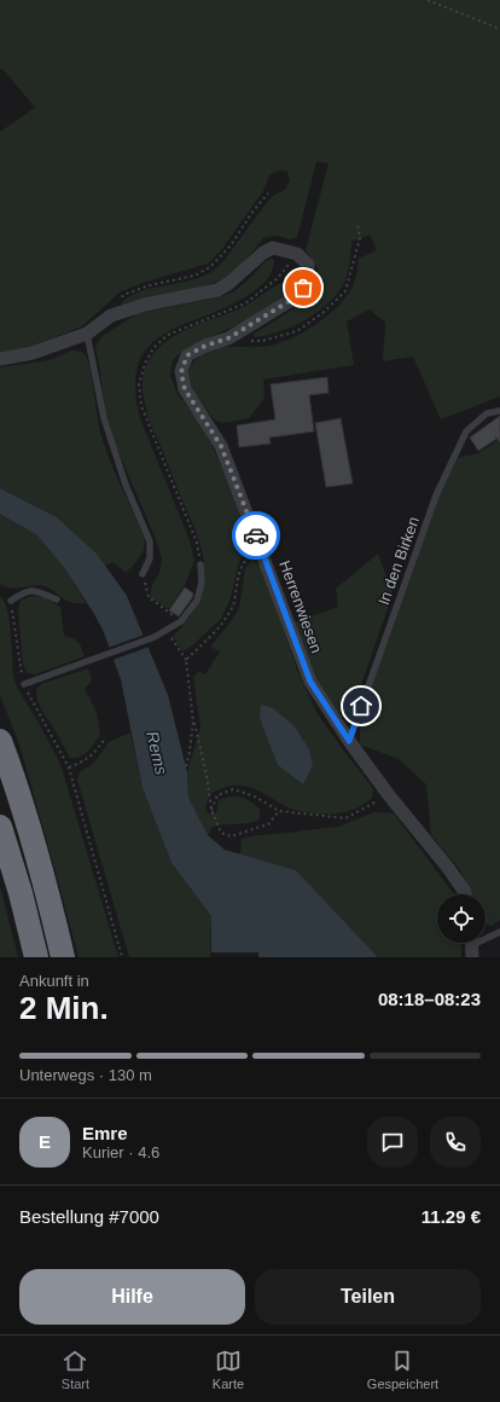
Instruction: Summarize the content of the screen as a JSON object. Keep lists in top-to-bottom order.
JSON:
{
  "streets": {
    "street": ["Herrenwiesen"],
    "lane": ["In den Birken"]
  },
  "crossings": [
    ["In den Birken", "Herrenwiesen"]
  ],
  "water": ["Rems"],
  "page": {
    "heading": ["2 Min.", "Ankunft in", "08:18–08:23"],
    "panel": [
      "Emre",
      "Kurier · 4.6",
      "Bestellung #7000",
      "11.29 €"
    ],
    "bar": "Unterwegs · 130 m",
    "round": "E",
    "buttons": ["Hilfe", "Teilen"],
    "tabs": ["Start", "Karte", "Gespeichert"]
  }
}
